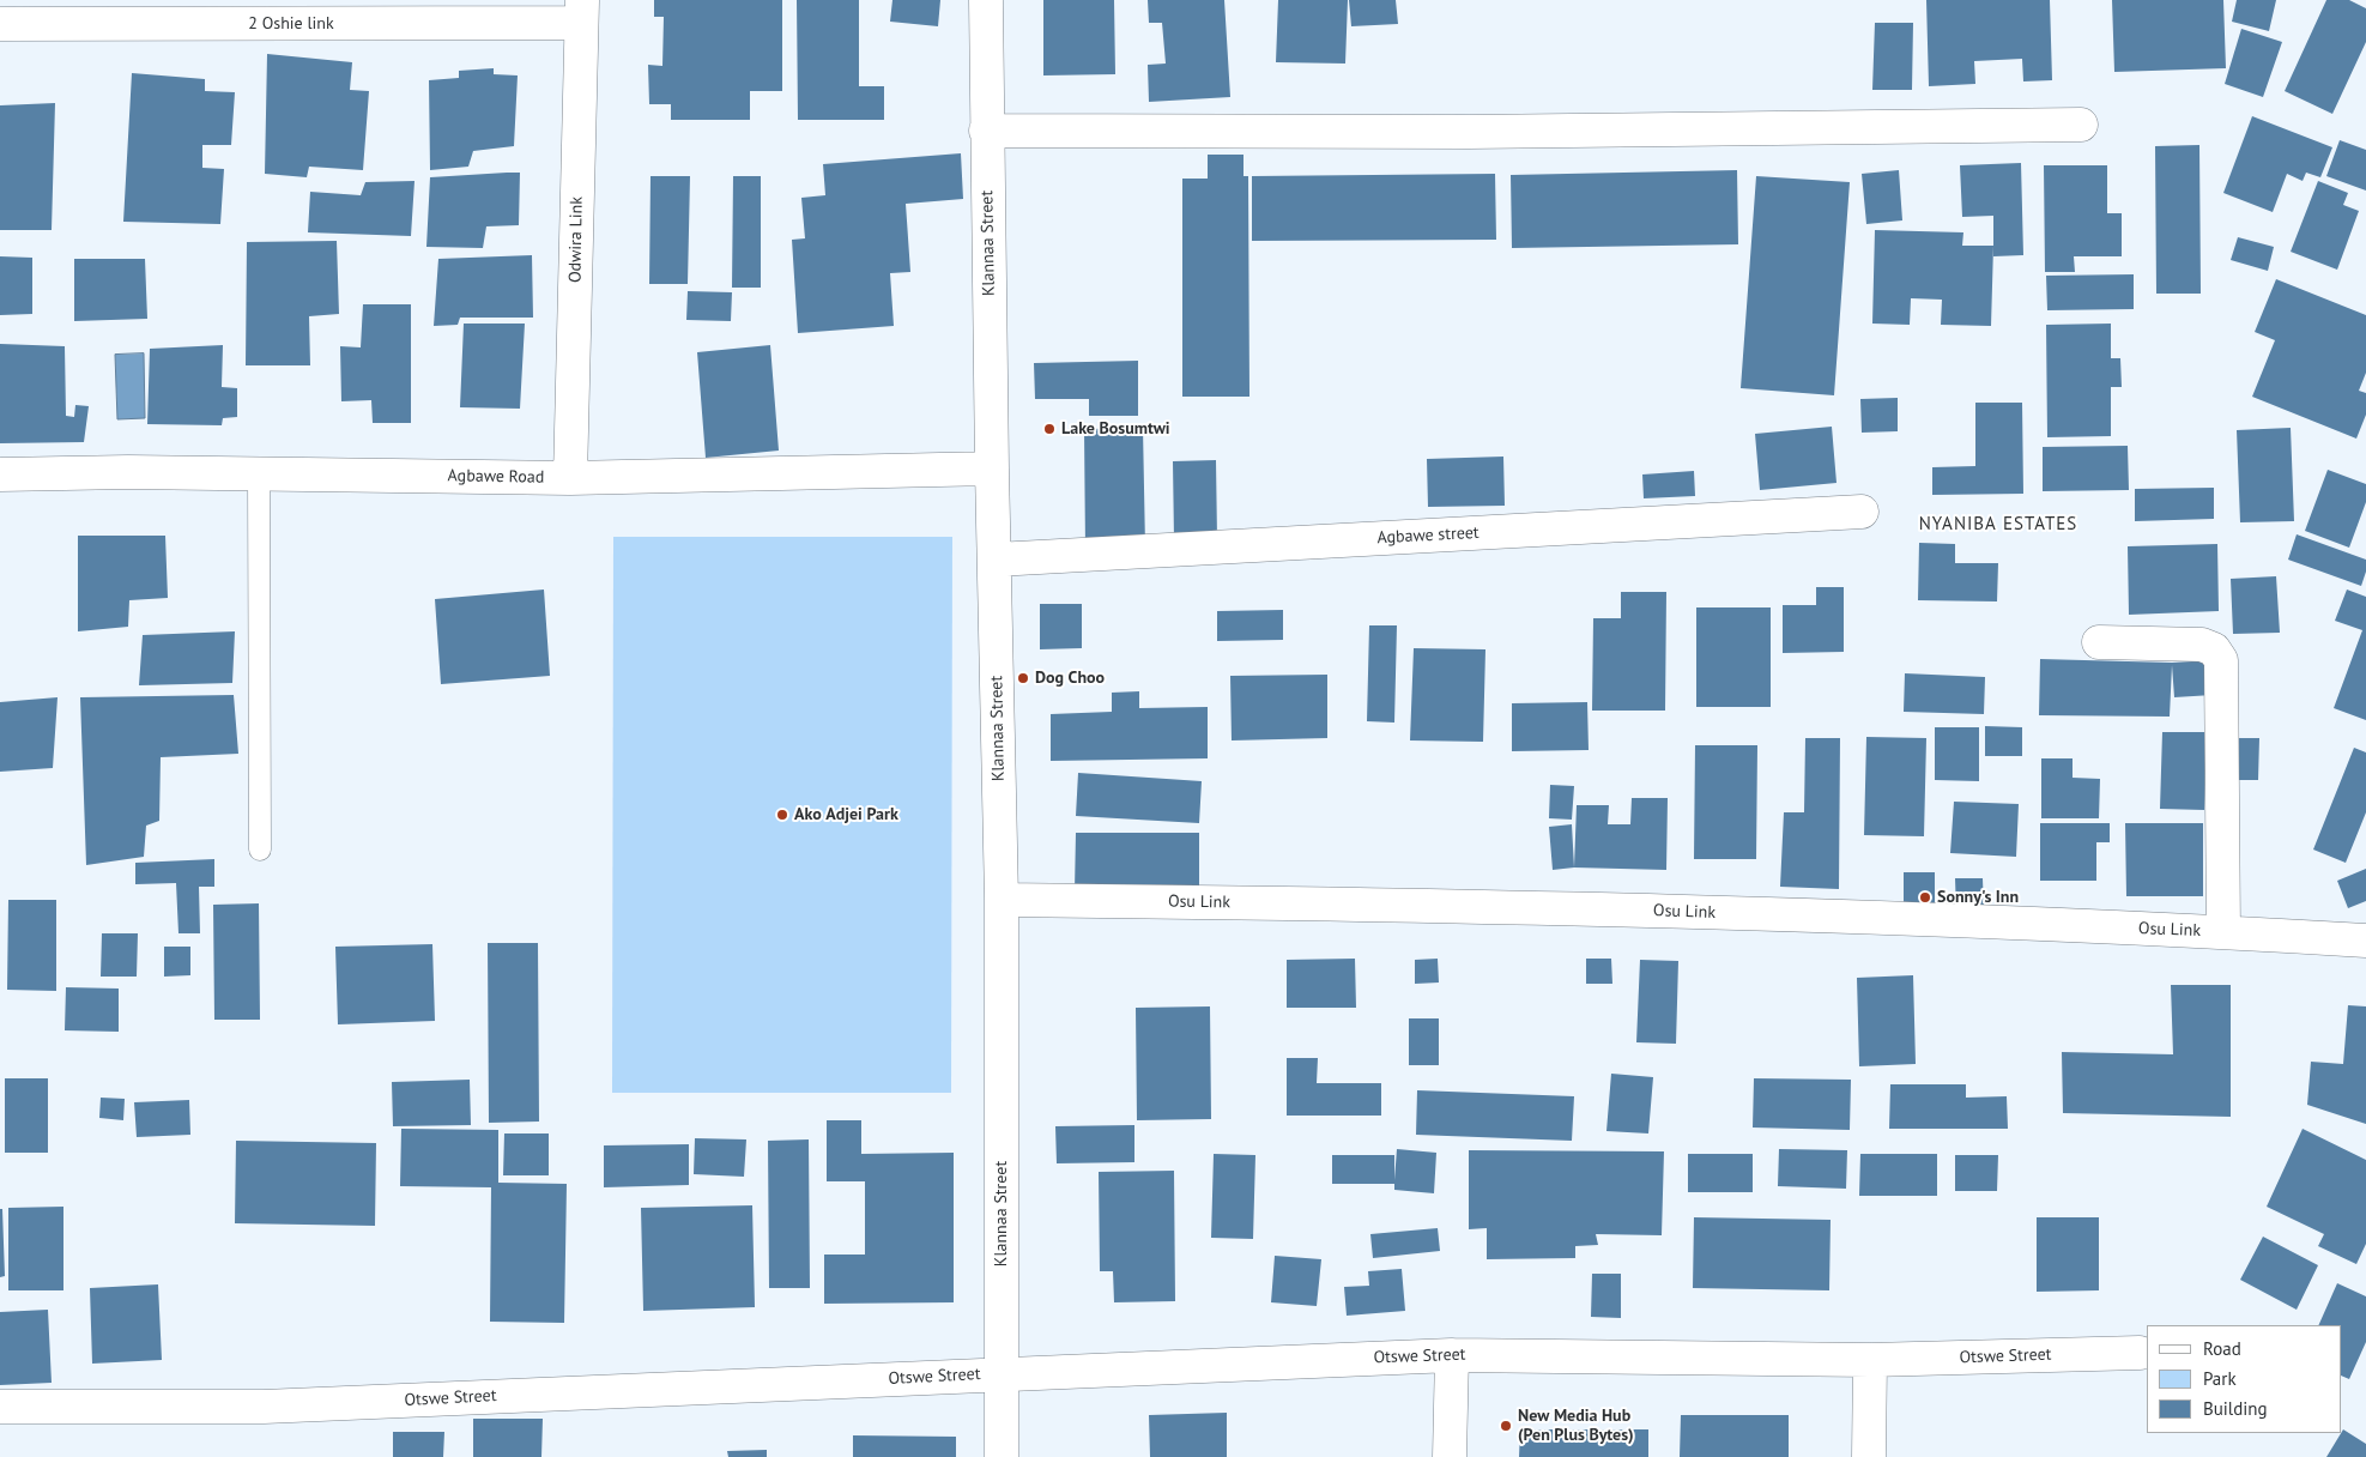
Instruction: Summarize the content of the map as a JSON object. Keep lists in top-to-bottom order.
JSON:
{
  "streets": {
    "street": [
      "2 Oshie link",
      "Odwira Link",
      "Klannaa Street",
      "Agbawe Road",
      "Agbawe street",
      "Osu Link",
      "Otswe Street"
    ]
  },
  "crossings": [
    ["2 Oshie link", "Odwira Link"],
    ["Odwira Link", "Agbawe Road"],
    ["Klannaa Street", "Agbawe Road"],
    ["Klannaa Street", "Agbawe street"],
    ["Klannaa Street", "Osu Link"],
    ["Klannaa Street", "Otswe Street"]
  ],
  "districts": ["NYANIBA ESTATES"],
  "places": [
    "Lake Bosumtwi",
    "Dog Choo",
    "Ako Adjei Park",
    "Sonny's Inn",
    "New Media Hub (Pen Plus Bytes)"
  ],
  "legend": ["Road", "Park", "Building"]
}
